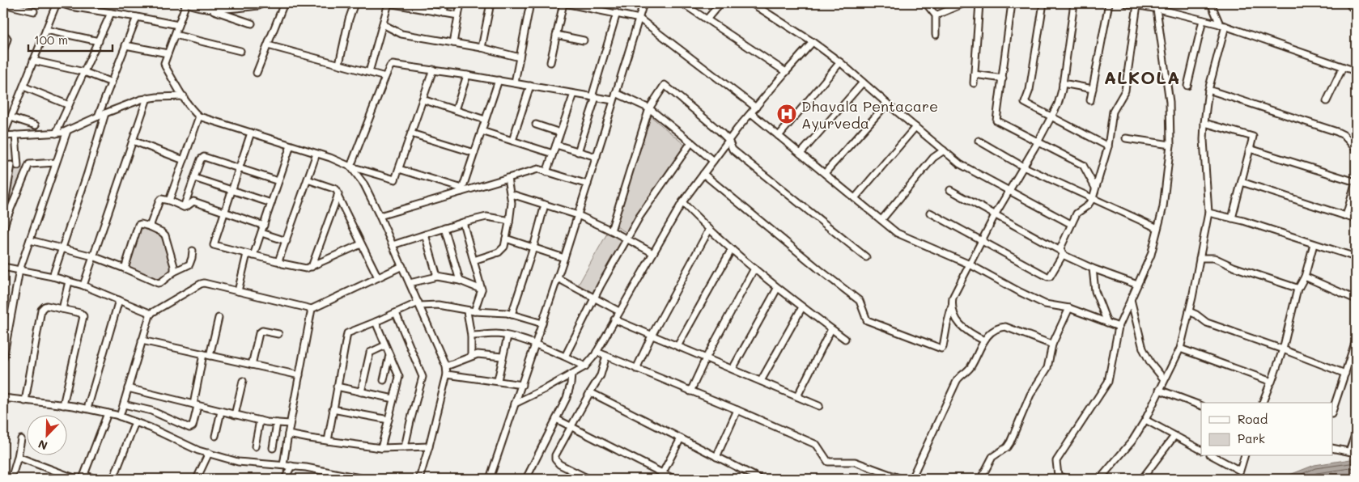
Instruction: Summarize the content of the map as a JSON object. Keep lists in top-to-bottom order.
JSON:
{
  "districts": ["ALKOLA"],
  "places": {
    "hospital": ["Dhavala Pentacare Ayurveda"]
  },
  "legend": ["Road", "Park"],
  "scale_bar": "100 m",
  "north": "bottom left"
}
